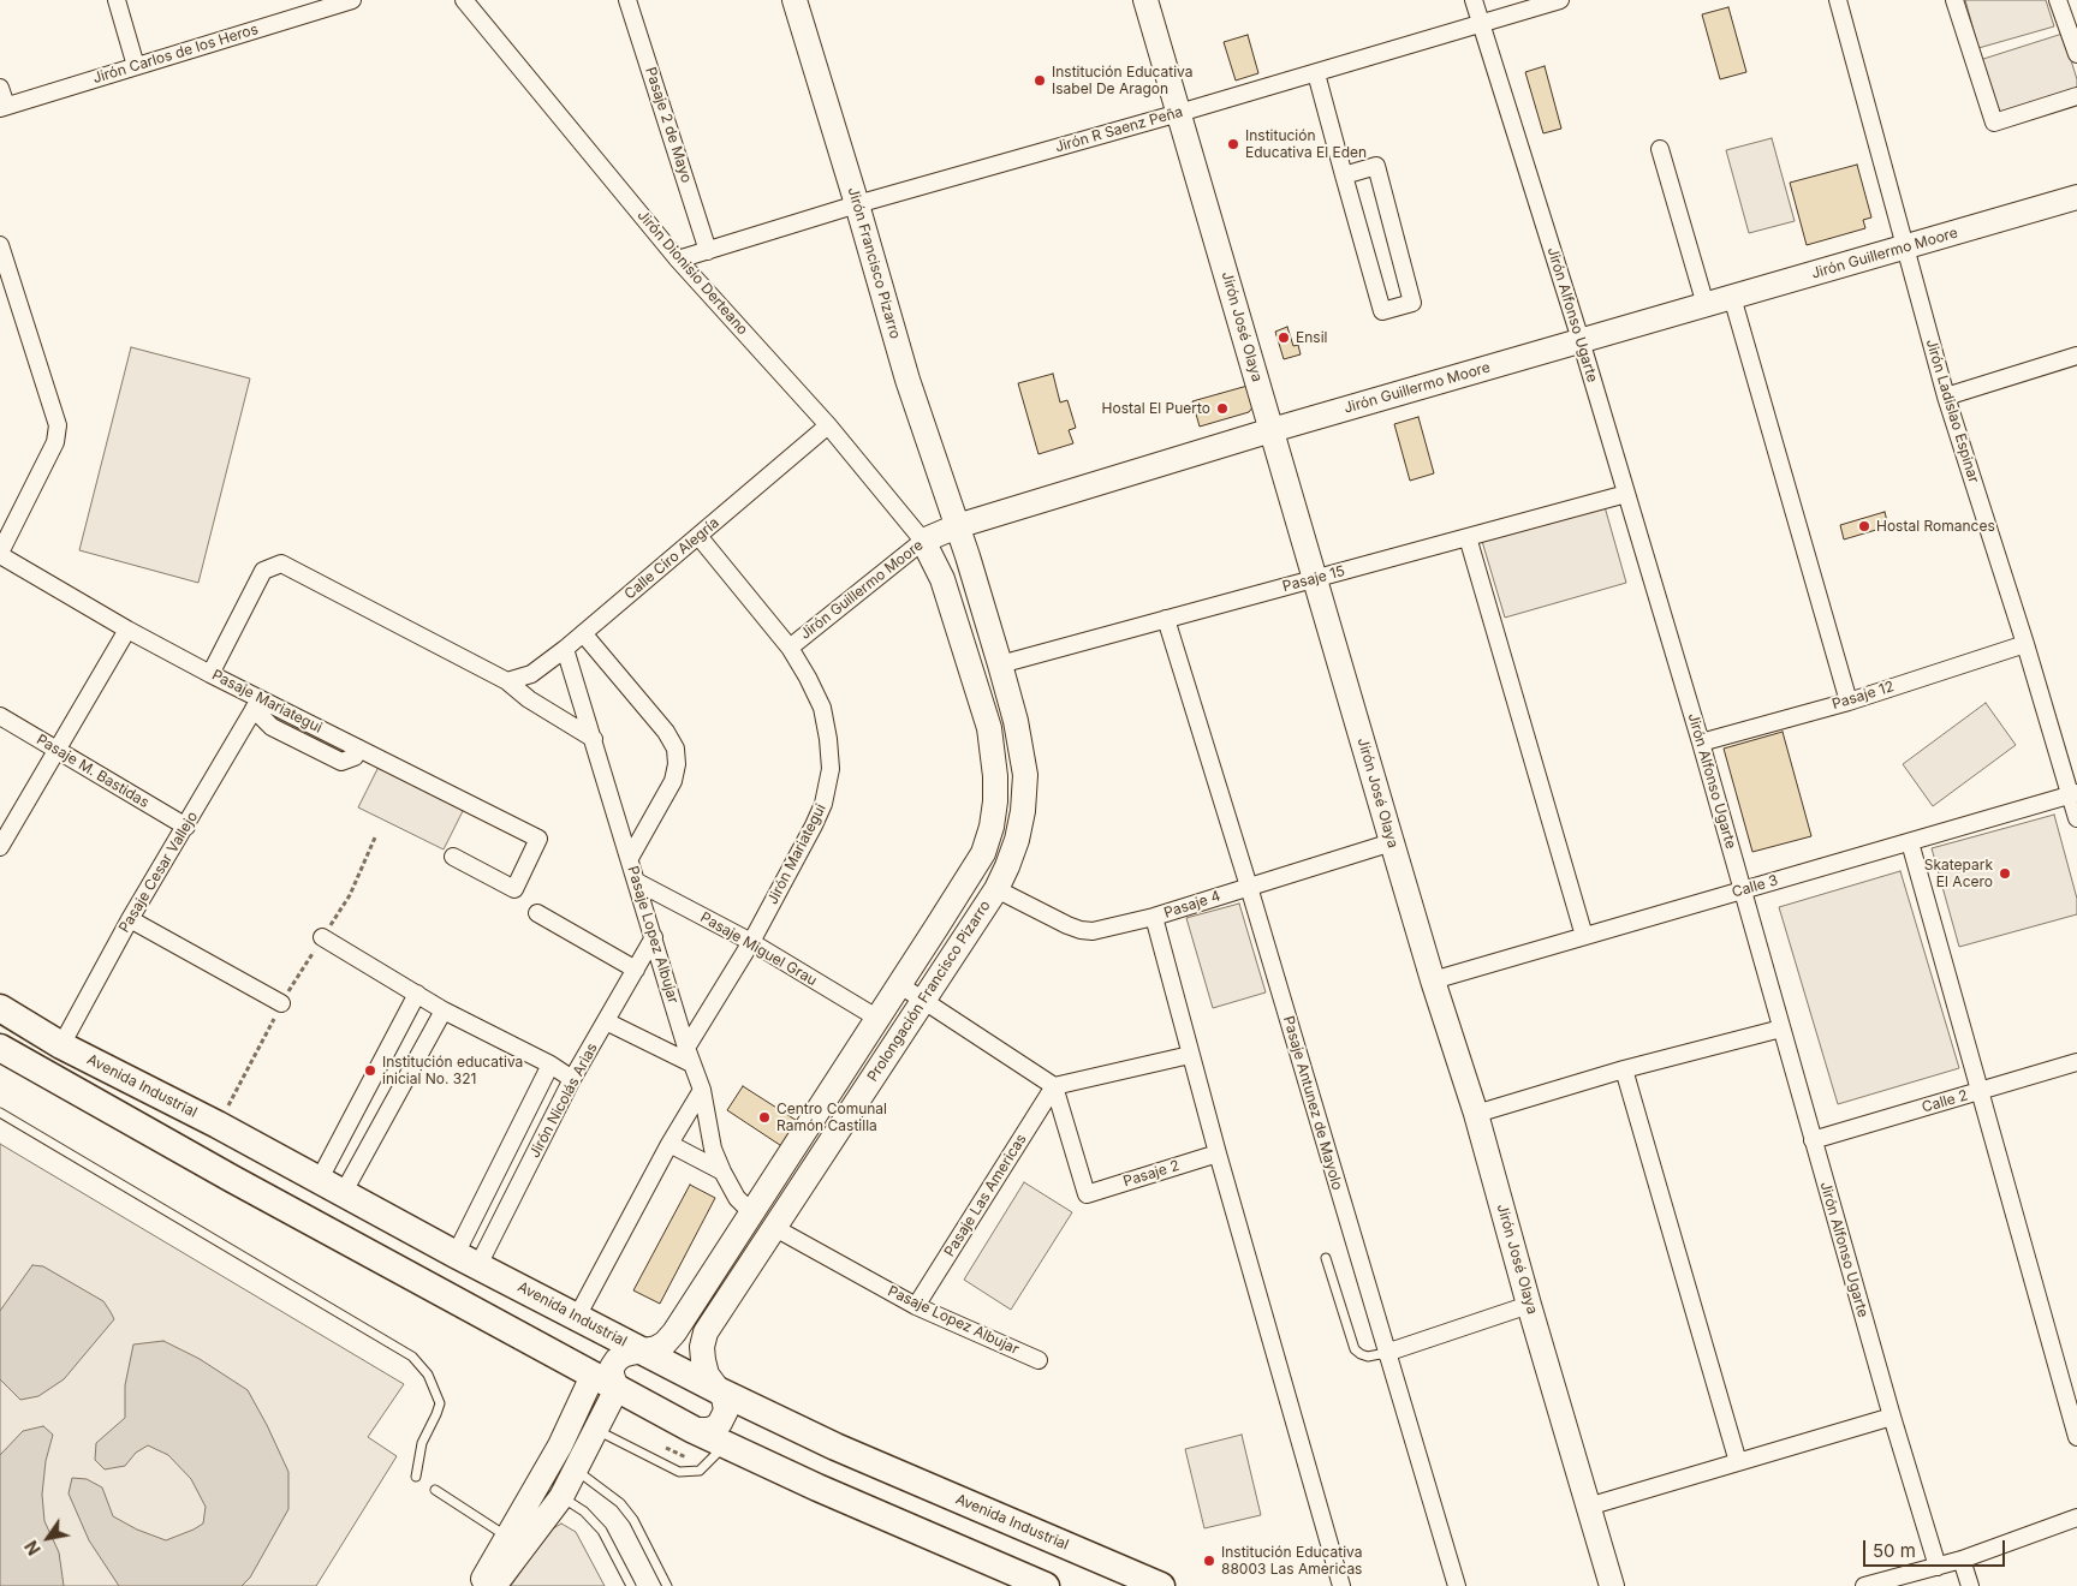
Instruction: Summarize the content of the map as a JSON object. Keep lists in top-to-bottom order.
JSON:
{
  "streets": {
    "main road": [
      "Jirón Guillermo Moore",
      "Jirón Francisco Pizarro",
      "Jirón José Olaya",
      "Prolongación Francisco Pizarro",
      "Avenida Industrial"
    ],
    "street": [
      "Jirón Carlos de los Heros",
      "Pasaje 2 de Mayo",
      "Jirón R Saenz Peña",
      "Jirón Dionisio Derteano",
      "Jirón Alfonso Ugarte",
      "Jirón Ladislao Espinar",
      "Calle Ciro Alegría",
      "Pasaje 15",
      "Pasaje 12",
      "Pasaje Mariategui",
      "Pasaje M. Bastidas",
      "Jirón Mariategui",
      "Pasaje Cesar Vallejo",
      "Calle 3",
      "Pasaje 4",
      "Pasaje Lopez Albujar",
      "Pasaje Miguel Grau",
      "Jirón Nicolás Arias",
      "Calle 2",
      "Pasaje Antunez de Mayolo",
      "Pasaje 2",
      "Pasaje Las Americas"
    ]
  },
  "crossings": [
    ["Pasaje 2 de Mayo", "Jirón R Saenz Peña"],
    ["Jirón R Saenz Peña", "Jirón Francisco Pizarro"],
    ["Jirón R Saenz Peña", "Jirón Dionisio Derteano"],
    ["Jirón R Saenz Peña", "Jirón Alfonso Ugarte"],
    ["Jirón R Saenz Peña", "Jirón José Olaya"],
    ["Jirón Guillermo Moore", "Jirón Francisco Pizarro"],
    ["Jirón Guillermo Moore", "Jirón Dionisio Derteano"],
    ["Jirón Guillermo Moore", "Jirón Alfonso Ugarte"],
    ["Jirón Guillermo Moore", "Jirón José Olaya"],
    ["Jirón Guillermo Moore", "Jirón Ladislao Espinar"],
    ["Jirón Guillermo Moore", "Jirón Mariategui"],
    ["Jirón Guillermo Moore", "Prolongación Francisco Pizarro"],
    ["Jirón Francisco Pizarro", "Prolongación Francisco Pizarro"],
    ["Jirón Dionisio Derteano", "Calle Ciro Alegría"],
    ["Jirón Dionisio Derteano", "Prolongación Francisco Pizarro"],
    ["Jirón Alfonso Ugarte", "Pasaje 15"],
    ["Jirón Alfonso Ugarte", "Pasaje 12"],
    ["Jirón Alfonso Ugarte", "Calle 3"],
    ["Jirón Alfonso Ugarte", "Calle 2"],
    ["Jirón José Olaya", "Pasaje 15"],
    ["Jirón José Olaya", "Calle 3"],
    ["Jirón José Olaya", "Pasaje 4"],
    ["Jirón Ladislao Espinar", "Pasaje 12"],
    ["Jirón Ladislao Espinar", "Calle 3"],
    ["Calle Ciro Alegría", "Jirón Mariategui"],
    ["Calle Ciro Alegría", "Pasaje Lopez Albujar"],
    ["Pasaje 15", "Prolongación Francisco Pizarro"],
    ["Pasaje 15", "Pasaje Antunez de Mayolo"],
    ["Pasaje Mariategui", "Pasaje Cesar Vallejo"],
    ["Pasaje M. Bastidas", "Pasaje Cesar Vallejo"],
    ["Jirón Mariategui", "Pasaje Lopez Albujar"],
    ["Jirón Mariategui", "Pasaje Miguel Grau"],
    ["Pasaje Cesar Vallejo", "Avenida Industrial"],
    ["Pasaje 4", "Prolongación Francisco Pizarro"],
    ["Pasaje 4", "Pasaje Antunez de Mayolo"],
    ["Pasaje Lopez Albujar", "Pasaje Miguel Grau"],
    ["Pasaje Lopez Albujar", "Prolongación Francisco Pizarro"],
    ["Pasaje Lopez Albujar", "Jirón Nicolás Arias"],
    ["Pasaje Lopez Albujar", "Pasaje Las Americas"],
    ["Pasaje Miguel Grau", "Prolongación Francisco Pizarro"],
    ["Prolongación Francisco Pizarro", "Avenida Industrial"],
    ["Avenida Industrial", "Jirón Nicolás Arias"],
    ["Pasaje 2", "Pasaje Las Americas"]
  ],
  "places": [
    "Institución Educativa Isabel De Aragon",
    "Institución Educativa El Eden",
    "Ensil",
    "Hostal El Puerto",
    "Hostal Romances",
    "Skatepark El Acero",
    "Institución educativa inicial No. 321",
    "Centro Comunal Ramón Castilla",
    "Institución Educativa 88003 Las Americas"
  ],
  "scale_bar": "50 m",
  "north": "bottom left"
}
